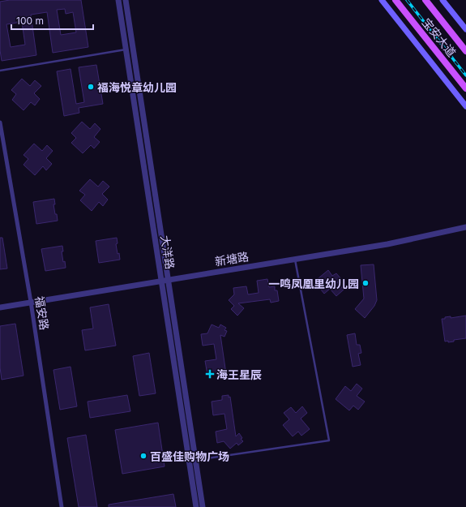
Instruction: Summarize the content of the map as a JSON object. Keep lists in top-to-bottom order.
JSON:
{
  "streets": {
    "main road": ["宝安大道"],
    "street": ["大洋路", "新塘路", "福安路"]
  },
  "crossings": [
    ["大洋路", "新塘路"],
    ["新塘路", "福安路"]
  ],
  "places": {
    "other": ["福海悦章幼儿园", "一鸣凤凰里幼儿园", "百盛佳购物广场"],
    "health": ["海王星辰"]
  },
  "scale_bar": "100 m"
}
